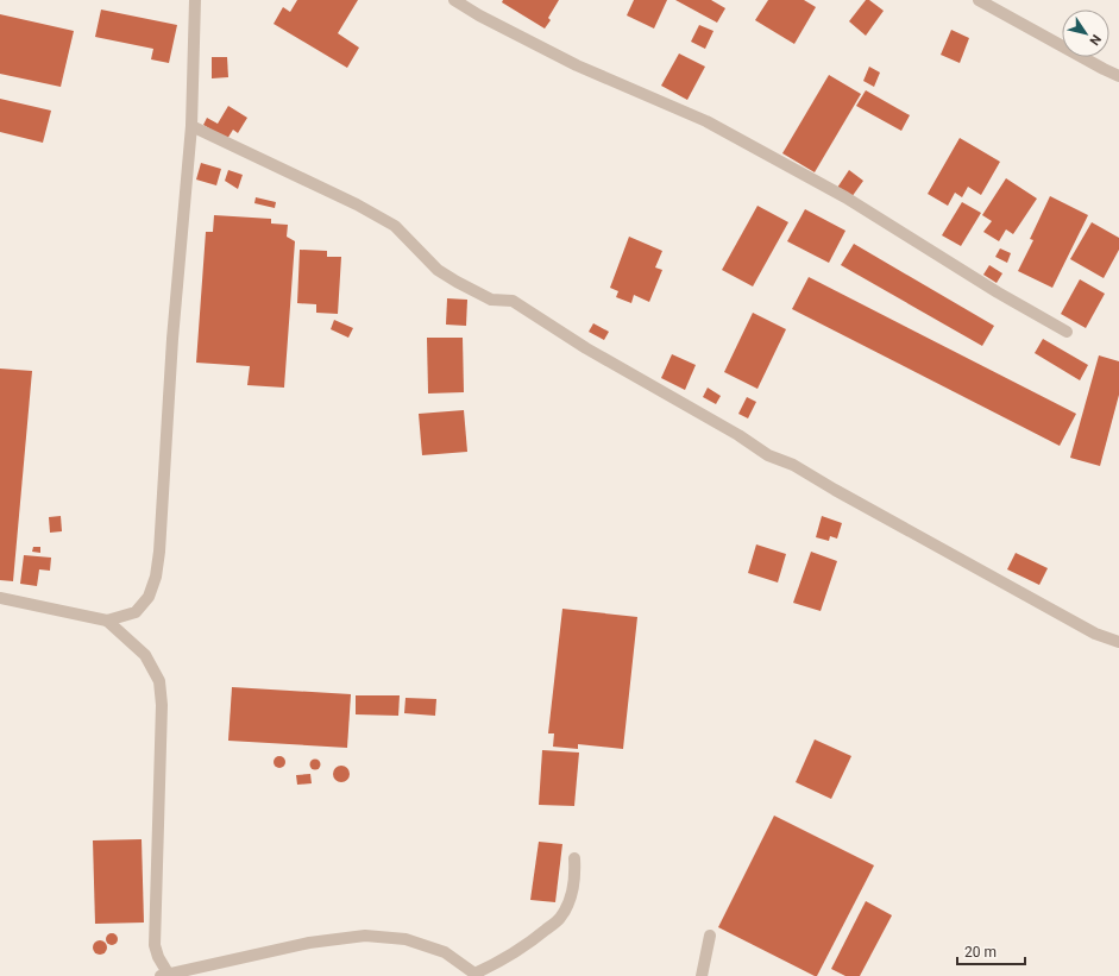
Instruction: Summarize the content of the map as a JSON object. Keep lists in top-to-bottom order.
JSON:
{
  "scale_bar": "20 m",
  "north": "bottom right"
}
